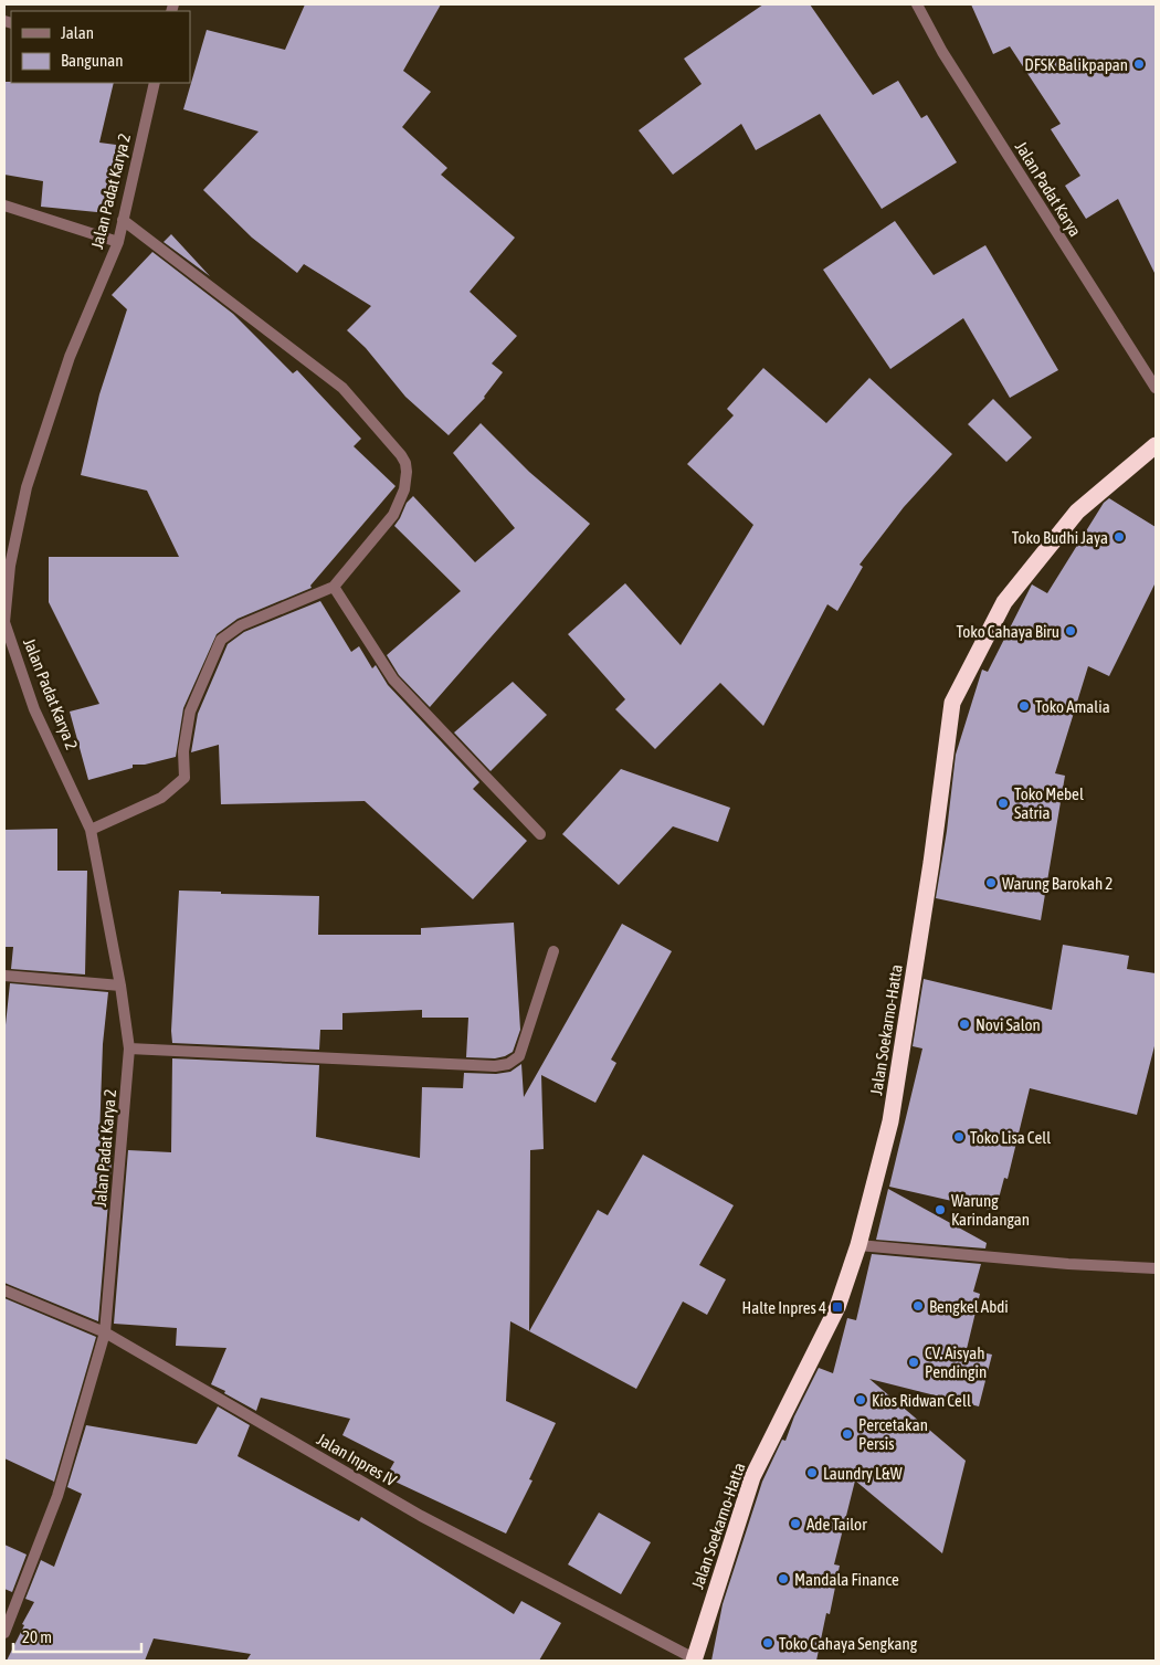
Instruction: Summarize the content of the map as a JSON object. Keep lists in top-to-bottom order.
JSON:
{
  "streets": {
    "highway": ["Jalan Soekarno-Hatta"],
    "street": ["Jalan Padat Karya", "Jalan Padat Karya 2", "Jalan Inpres IV"]
  },
  "crossings": [
    ["Jalan Padat Karya 2", "Jalan Inpres IV"],
    ["Jalan Soekarno-Hatta", "Jalan Inpres IV"]
  ],
  "places": {
    "other": [
      "DFSK Balikpapan",
      "Toko Budhi Jaya",
      "Toko Cahaya Biru",
      "Toko Amalia",
      "Toko Mebel Satria",
      "Warung Barokah 2",
      "Novi Salon",
      "Toko Lisa Cell",
      "Warung Karindangan",
      "Bengkel Abdi",
      "CV. Aisyah Pendingin",
      "Kios Ridwan Cell",
      "Percetakan Persis",
      "Laundry L&W",
      "Ade Tailor",
      "Mandala Finance",
      "Toko Cahaya Sengkang"
    ],
    "transit": ["Halte Inpres 4"]
  },
  "legend": ["Jalan", "Bangunan"],
  "scale_bar": "20 m"
}
